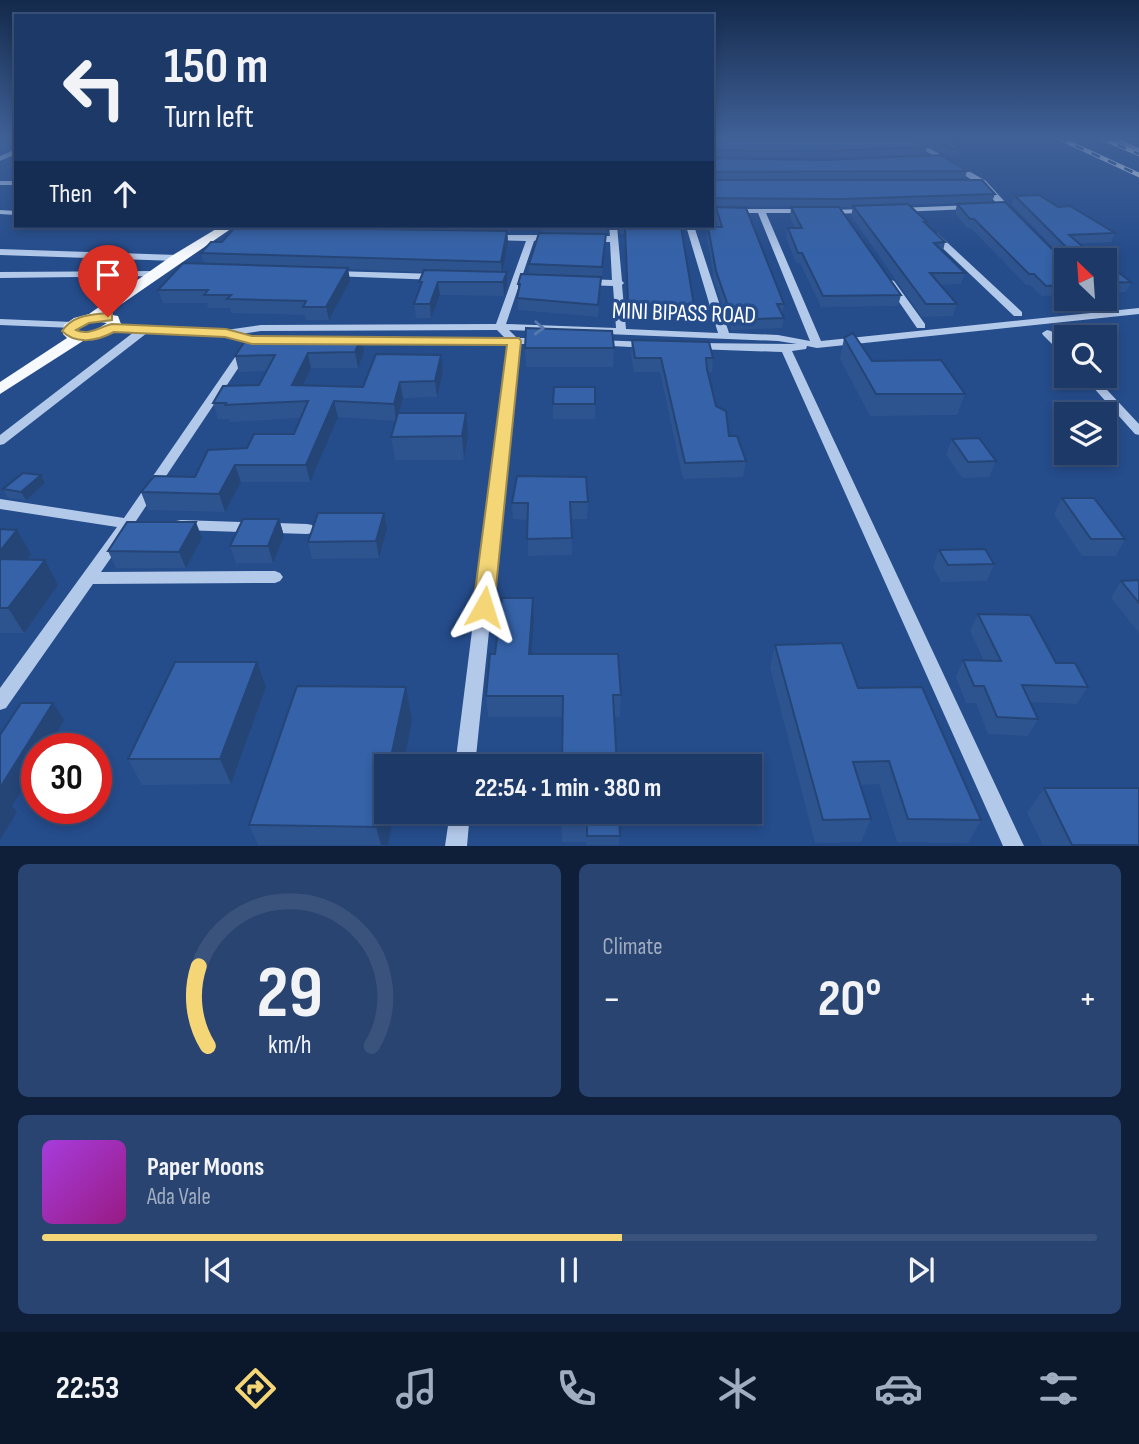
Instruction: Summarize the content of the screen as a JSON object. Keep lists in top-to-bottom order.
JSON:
{
  "streets": {
    "street": ["MINI BIPASS ROAD"]
  },
  "north": "top left",
  "page": {
    "turn": ["150 m", "Turn left"],
    "then": "Then",
    "limit": "30",
    "trip": "22:54 · 1 min · 380 m",
    "tile": "Climate",
    "heat": ["−", "20°", "+"],
    "song": ["Paper Moons", "Ada Vale"],
    "tabs": "22:53",
    "gauge": ["29", "km/h"]
  }
}
